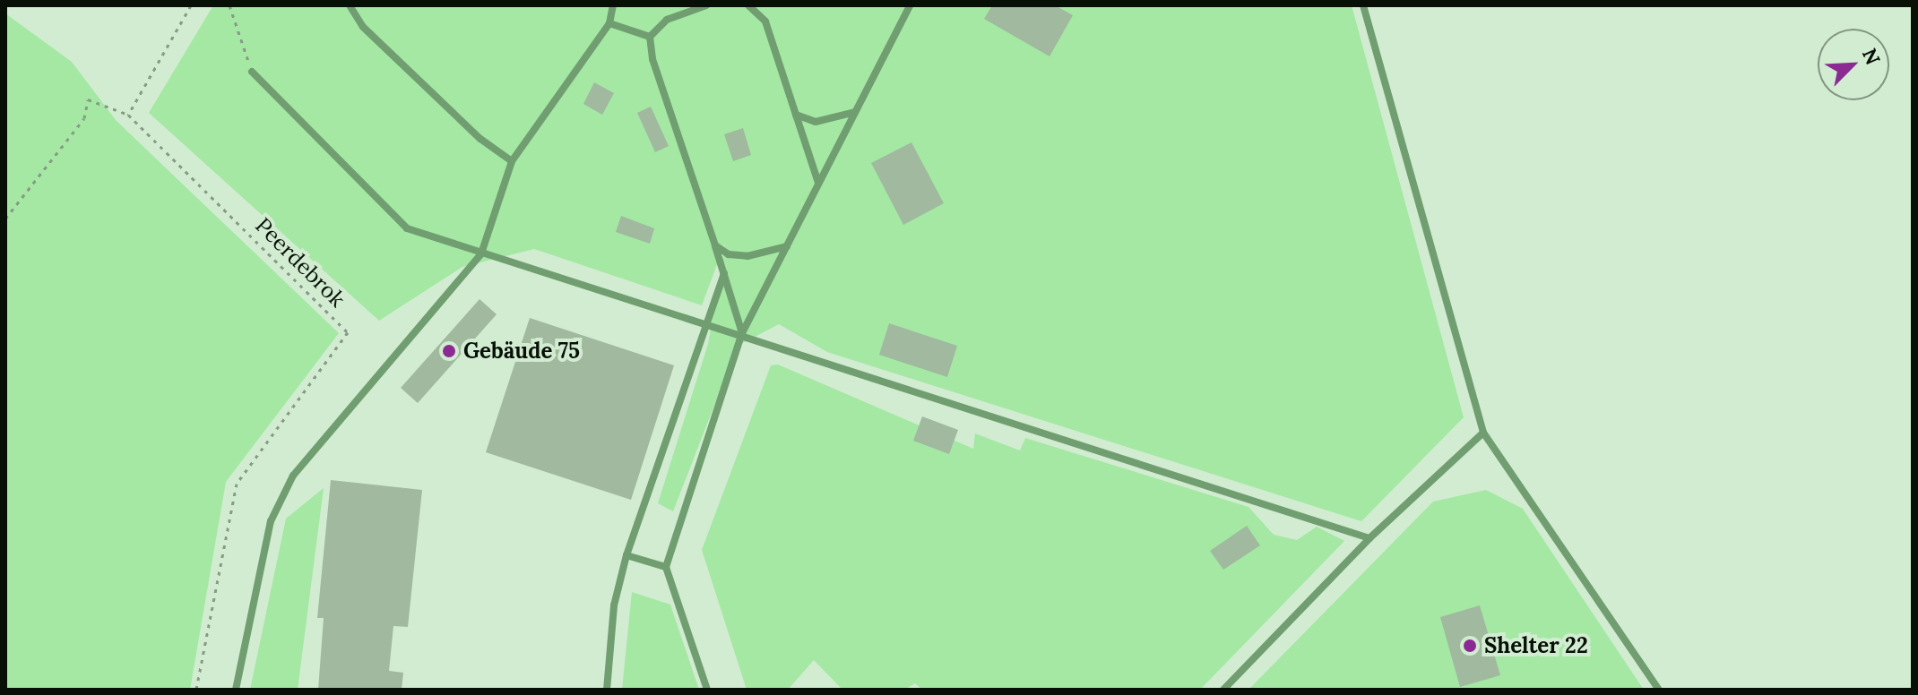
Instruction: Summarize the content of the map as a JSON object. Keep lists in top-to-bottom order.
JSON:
{
  "streets": {
    "path": ["Peerdebrok"]
  },
  "places": ["Gebäude 75", "Shelter 22"],
  "north": "top right"
}
